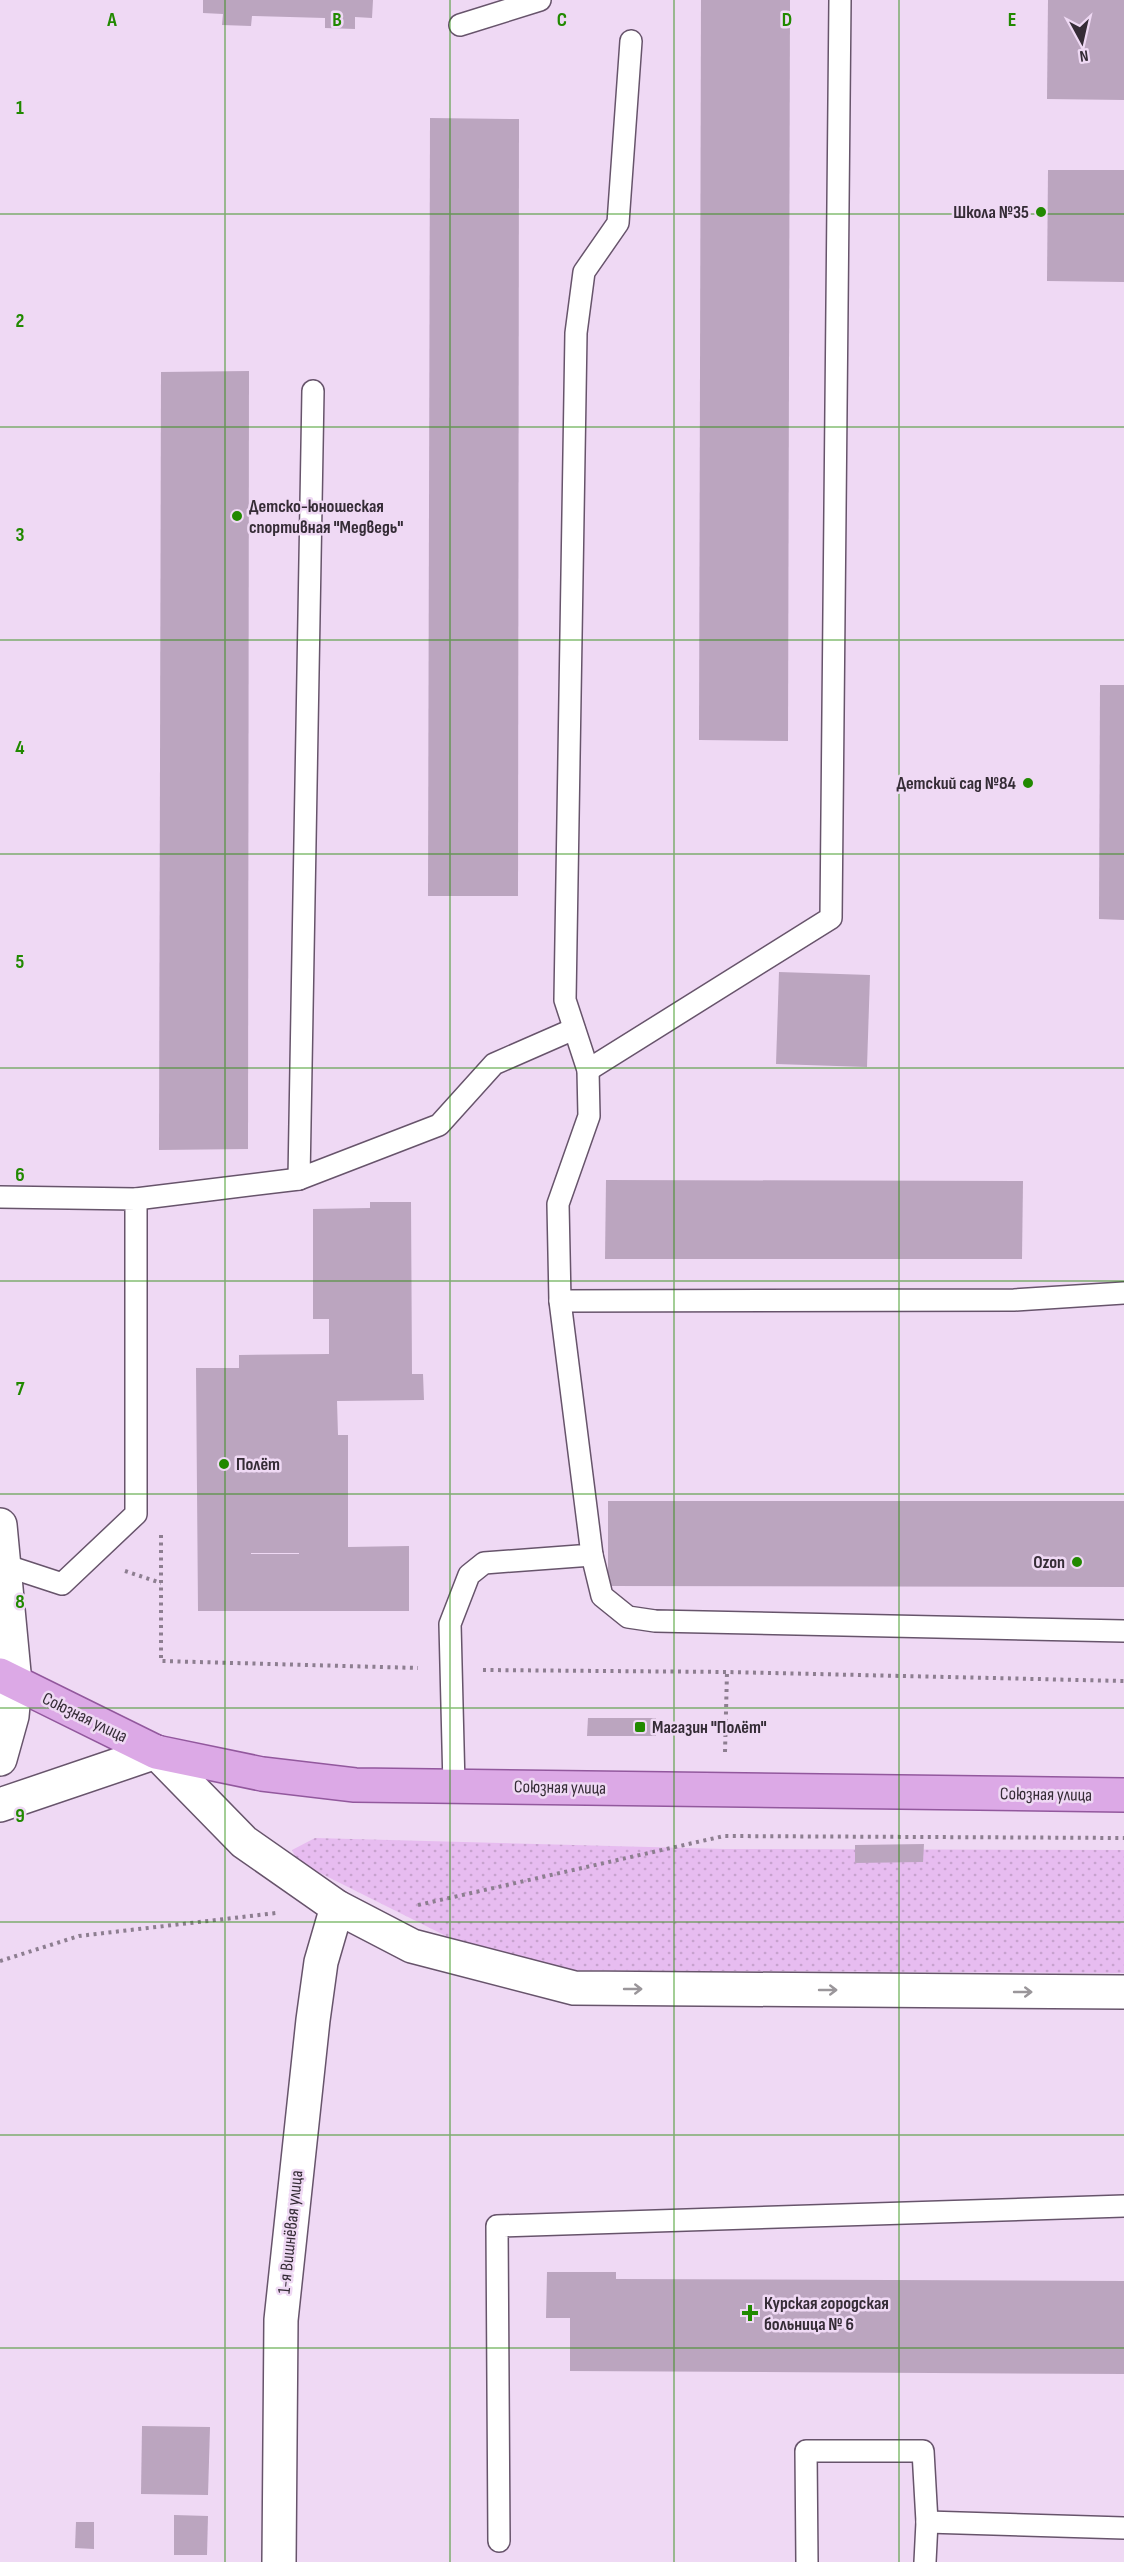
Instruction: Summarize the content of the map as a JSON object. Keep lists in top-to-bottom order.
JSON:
{
  "streets": {
    "main road": ["Союзная улица"],
    "street": ["1-я Вишнёвая улица"]
  },
  "places": {
    "other": [
      "Школа №35",
      "Детско-юношеская спортивная \"Медведь\"",
      "Детский сад №84",
      "Полёт",
      "Ozon"
    ],
    "transit": ["Магазин \"Полёт\""],
    "health": ["Курская городская больница № 6"]
  },
  "north": "bottom",
  "grid": {
    "columns": [
      "A",
      "B",
      "C",
      "D",
      "E"
    ],
    "rows": [
      "1",
      "2",
      "3",
      "4",
      "5",
      "6",
      "7",
      "8",
      "9"
    ]
  }
}
